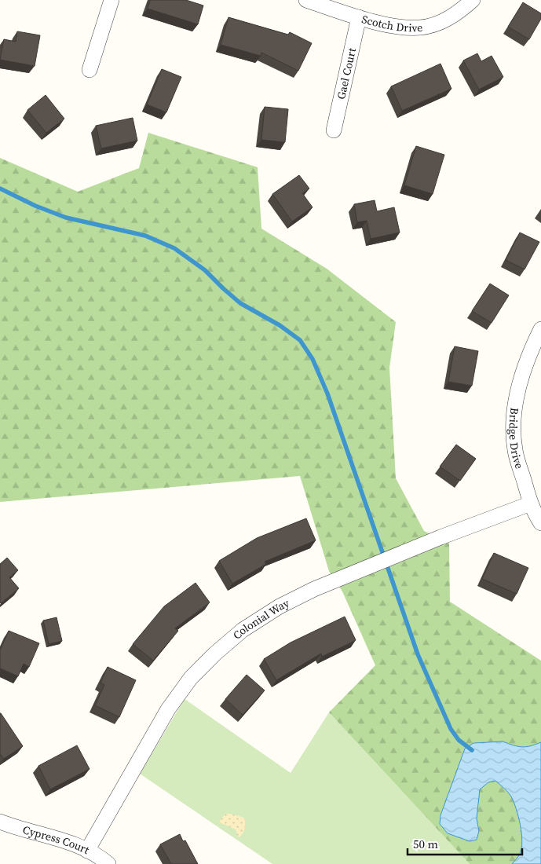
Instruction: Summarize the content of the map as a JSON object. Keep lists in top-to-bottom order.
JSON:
{
  "streets": {
    "street": [
      "Scotch Drive",
      "Gael Court",
      "Bridge Drive",
      "Colonial Way",
      "Cypress Court"
    ]
  },
  "crossings": [
    ["Scotch Drive", "Gael Court"],
    ["Bridge Drive", "Colonial Way"],
    ["Colonial Way", "Cypress Court"]
  ],
  "scale_bar": "50 m"
}
